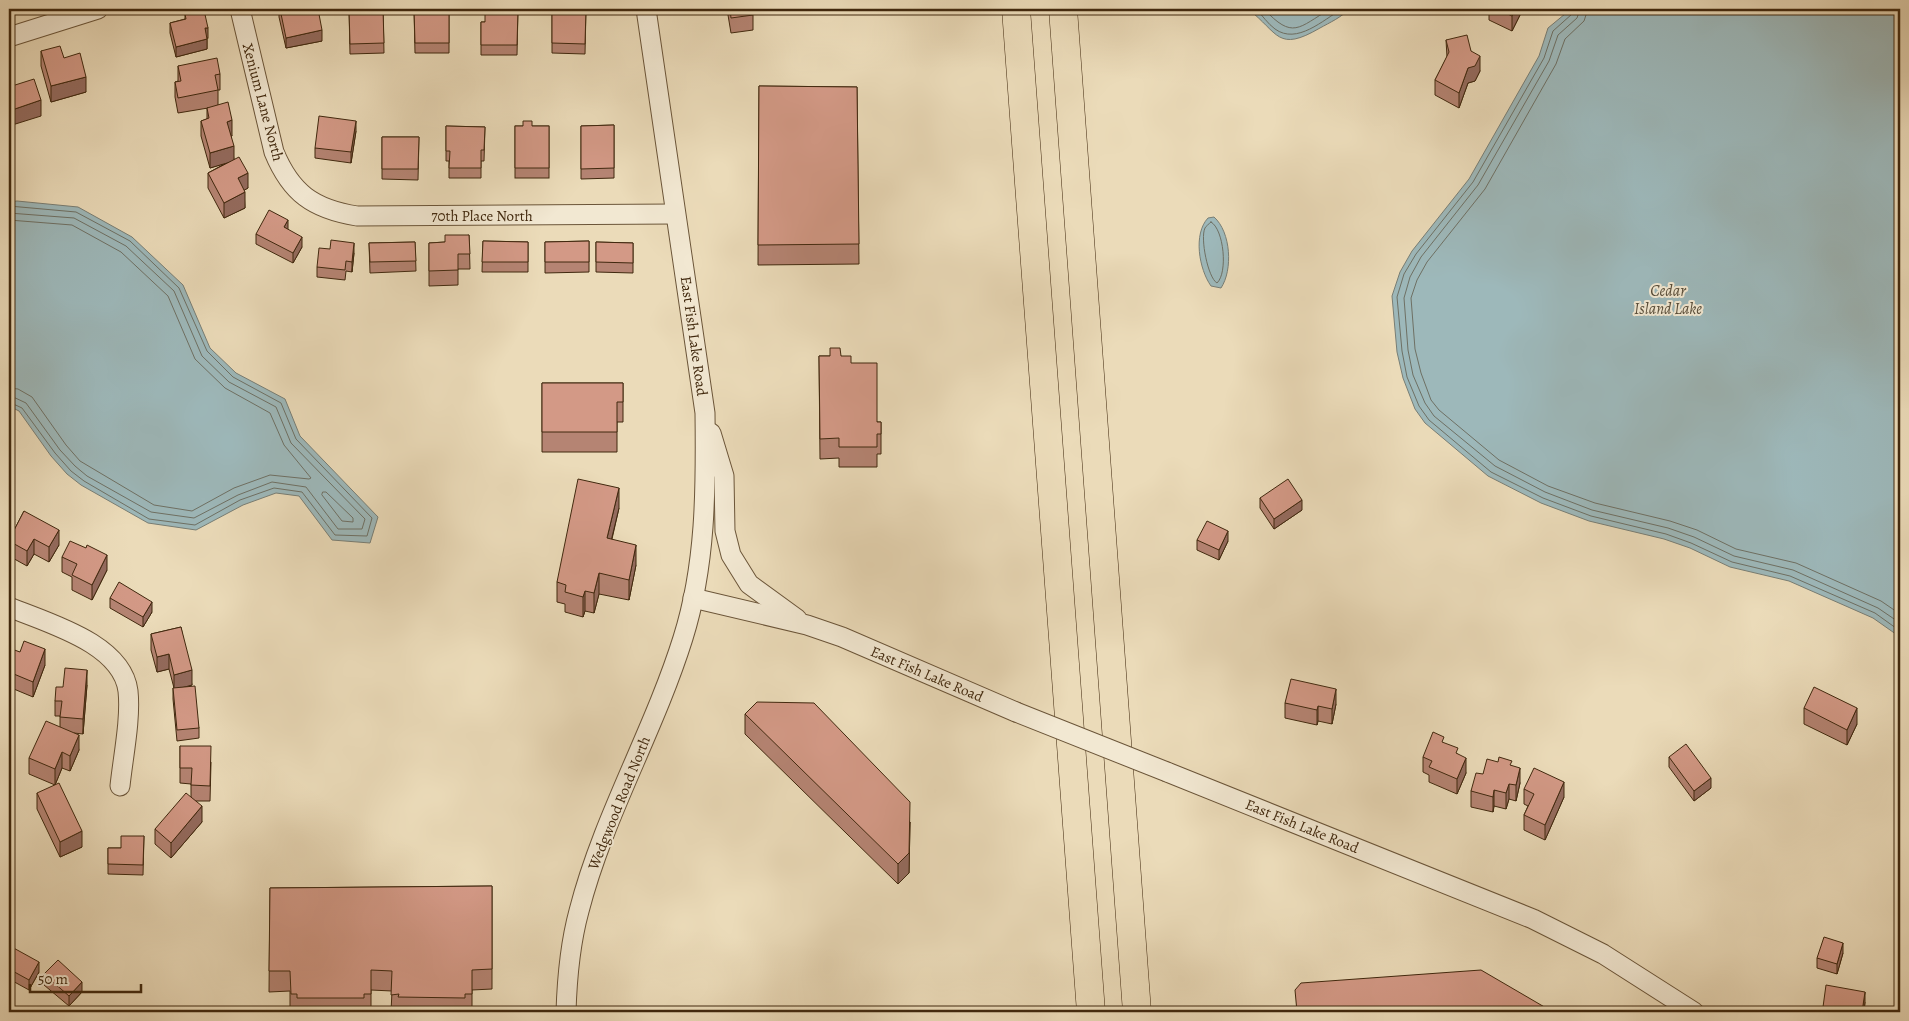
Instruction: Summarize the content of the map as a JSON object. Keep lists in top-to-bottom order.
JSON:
{
  "streets": {
    "street": [
      "Xenium Lane North",
      "70th Place North",
      "East Fish Lake Road",
      "Wedgwood Road North"
    ]
  },
  "crossings": [
    ["Xenium Lane North", "70th Place North"],
    ["70th Place North", "East Fish Lake Road"],
    ["East Fish Lake Road", "Wedgwood Road North"]
  ],
  "water": ["Cedar Island Lake"],
  "scale_bar": "50 m"
}
